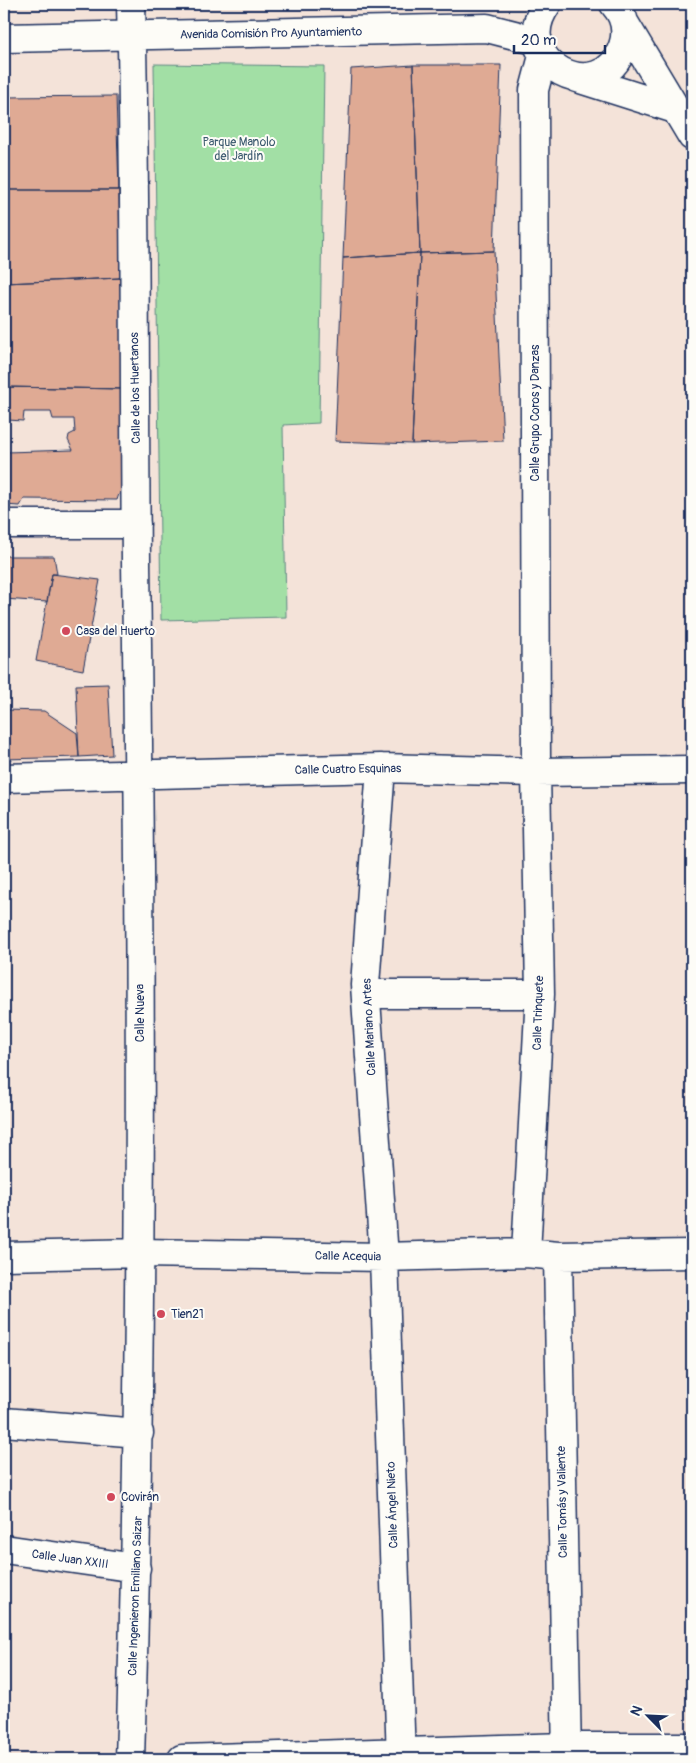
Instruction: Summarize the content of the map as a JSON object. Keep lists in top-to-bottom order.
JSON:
{
  "streets": {
    "street": [
      "Avenida Comisión Pro Ayuntamiento",
      "Calle de los Huertanos",
      "Calle Grupo Coros y Danzas",
      "Calle Cuatro Esquinas",
      "Calle Nueva",
      "Calle Trinquete",
      "Calle Mariano Artes",
      "Calle Acequia",
      "Calle Tomás y Valiente",
      "Calle Ángel Nieto",
      "Calle Juan XXIII",
      "Calle Ingenieron Emiliano Saizar"
    ]
  },
  "crossings": [
    ["Avenida Comisión Pro Ayuntamiento", "Calle de los Huertanos"],
    ["Avenida Comisión Pro Ayuntamiento", "Calle Grupo Coros y Danzas"],
    ["Calle de los Huertanos", "Calle Cuatro Esquinas"],
    ["Calle de los Huertanos", "Calle Nueva"],
    ["Calle Grupo Coros y Danzas", "Calle Cuatro Esquinas"],
    ["Calle Grupo Coros y Danzas", "Calle Trinquete"],
    ["Calle Cuatro Esquinas", "Calle Nueva"],
    ["Calle Cuatro Esquinas", "Calle Trinquete"],
    ["Calle Cuatro Esquinas", "Calle Mariano Artes"],
    ["Calle Nueva", "Calle Acequia"],
    ["Calle Nueva", "Calle Ingenieron Emiliano Saizar"],
    ["Calle Trinquete", "Calle Acequia"],
    ["Calle Mariano Artes", "Calle Acequia"],
    ["Calle Mariano Artes", "Calle Ángel Nieto"],
    ["Calle Acequia", "Calle Tomás y Valiente"],
    ["Calle Acequia", "Calle Ángel Nieto"],
    ["Calle Acequia", "Calle Ingenieron Emiliano Saizar"],
    ["Calle Juan XXIII", "Calle Ingenieron Emiliano Saizar"]
  ],
  "parks": ["Parque Manolo del Jardín"],
  "places": ["Casa del Huerto", "Tien21", "Covirán"],
  "scale_bar": "20 m",
  "north": "top left"
}
